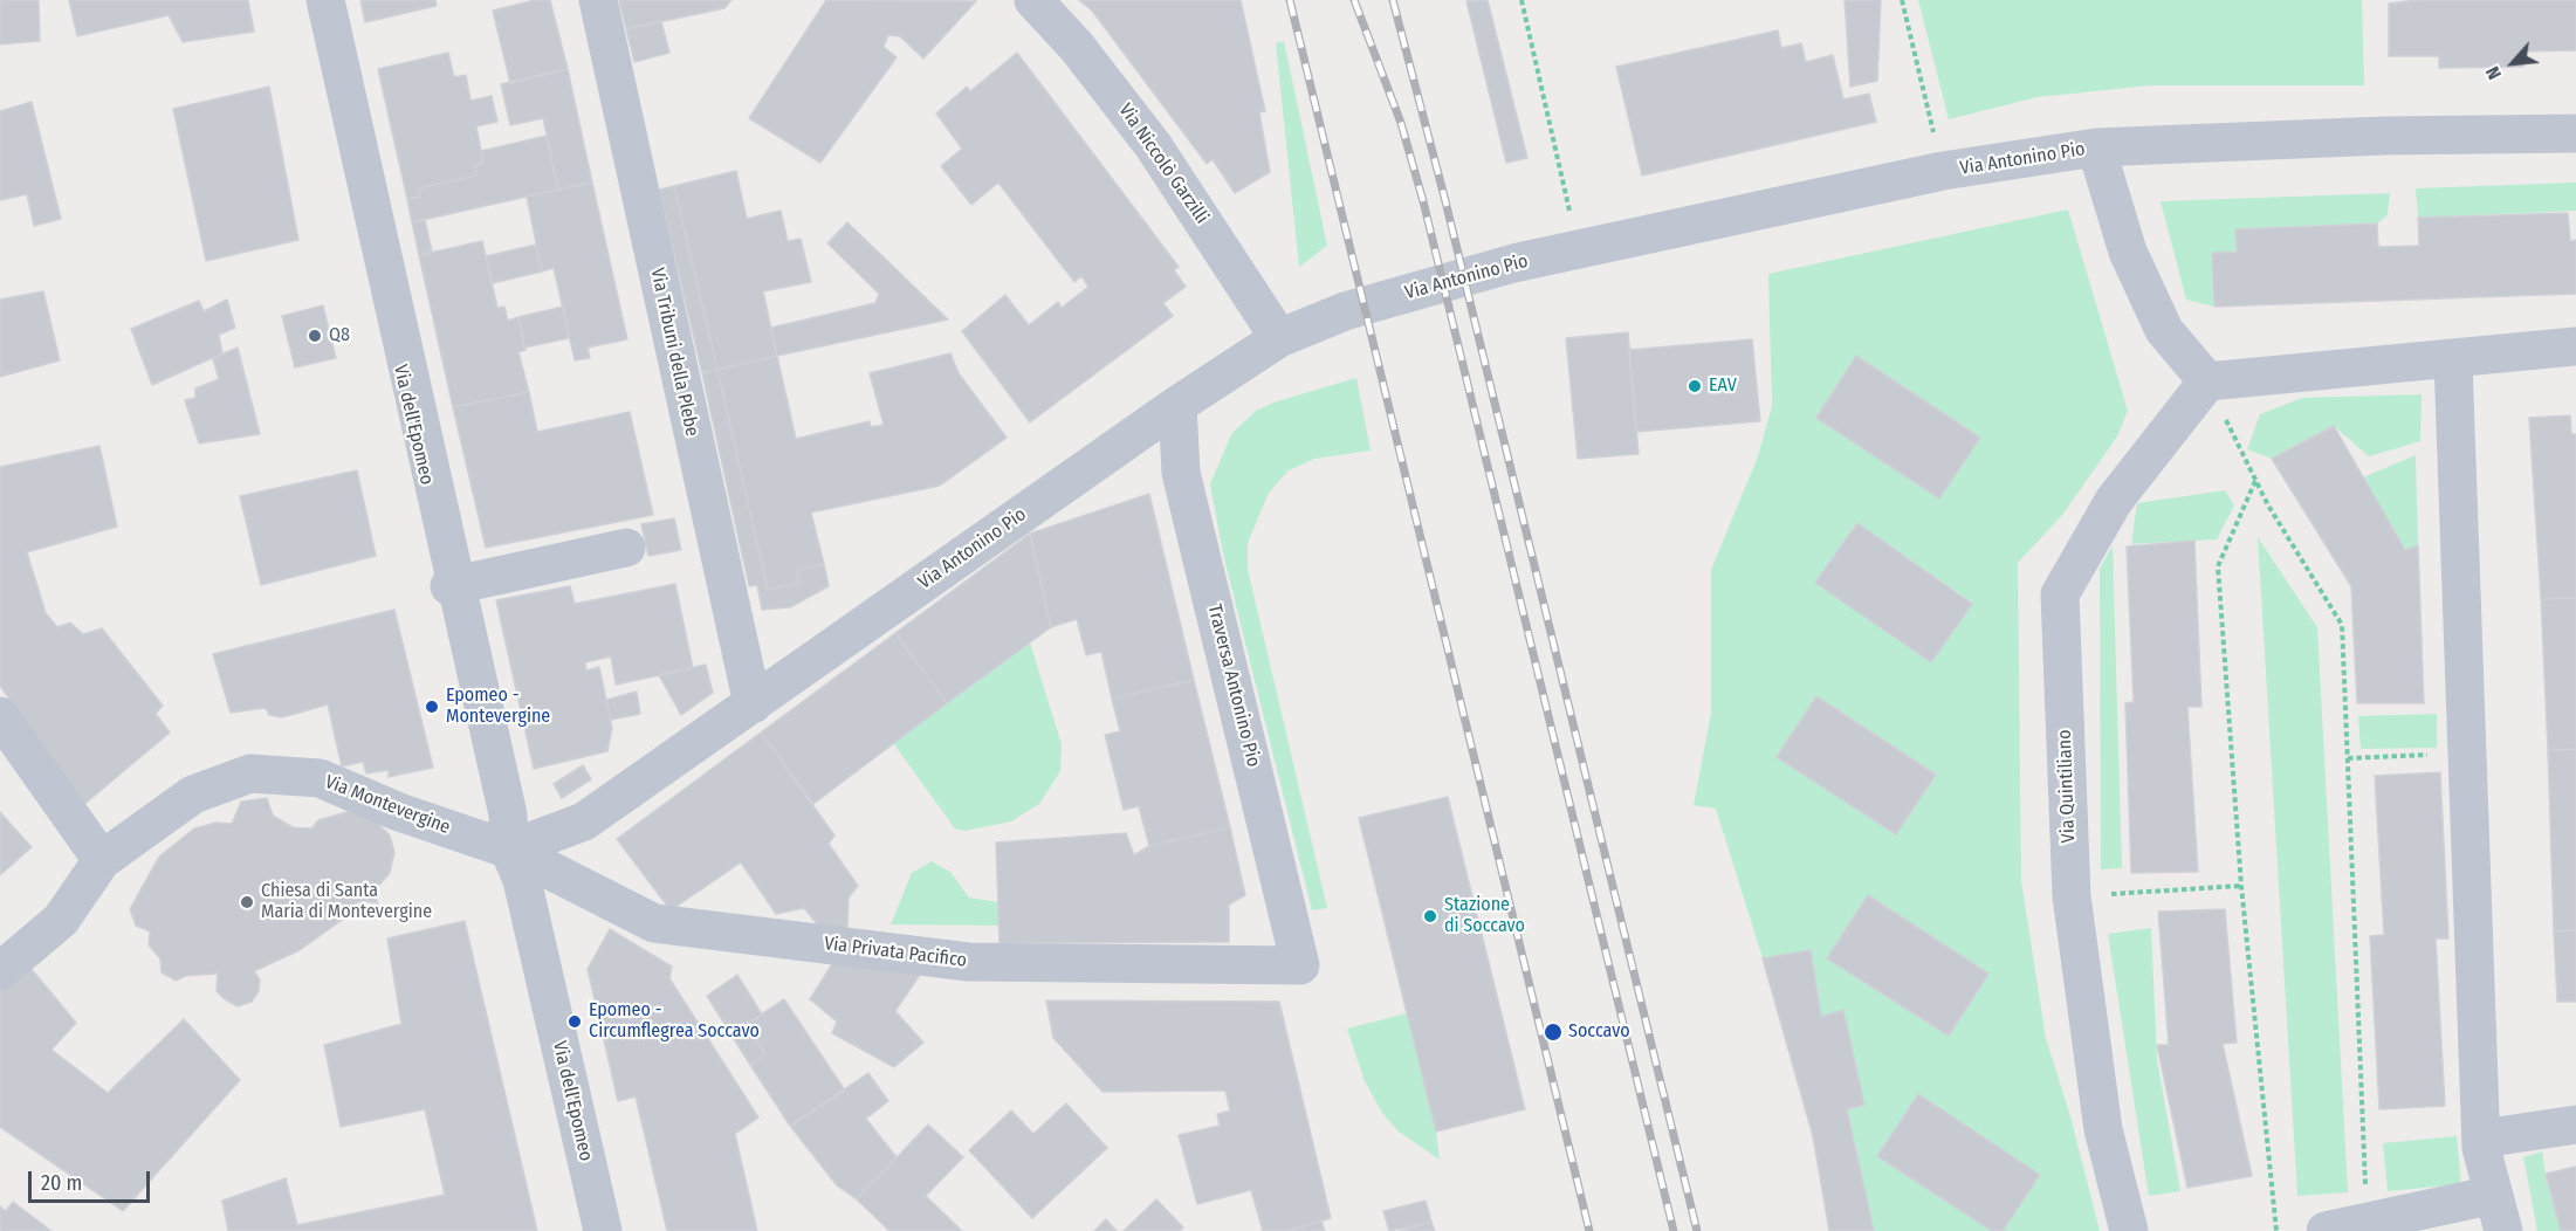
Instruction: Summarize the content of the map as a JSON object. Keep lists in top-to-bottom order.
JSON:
{
  "streets": {
    "street": [
      "Via Antonino Pio",
      "Via Niccolò Garzilli",
      "Via Tribuni della Plebe",
      "Via dell'Epomeo",
      "Traversa Antonino Pio",
      "Via Quintiliano",
      "Via Montevergine",
      "Via Privata Pacifico"
    ]
  },
  "crossings": [
    ["Via Antonino Pio", "Via Niccolò Garzilli"],
    ["Via Antonino Pio", "Via Tribuni della Plebe"],
    ["Via Antonino Pio", "Via dell'Epomeo"],
    ["Via Antonino Pio", "Traversa Antonino Pio"],
    ["Via Antonino Pio", "Via Montevergine"],
    ["Via Antonino Pio", "Via Privata Pacifico"],
    ["Via dell'Epomeo", "Via Montevergine"],
    ["Via dell'Epomeo", "Via Privata Pacifico"],
    ["Traversa Antonino Pio", "Via Privata Pacifico"],
    ["Via Montevergine", "Via Privata Pacifico"]
  ],
  "places": [
    "Q8",
    "EAV",
    "Epomeo - Montevergine",
    "Chiesa di Santa Maria di Montevergine",
    "Stazione di Soccavo",
    "Epomeo - Circumflegrea Soccavo",
    "Soccavo"
  ],
  "scale_bar": "20 m",
  "north": "bottom left"
}
